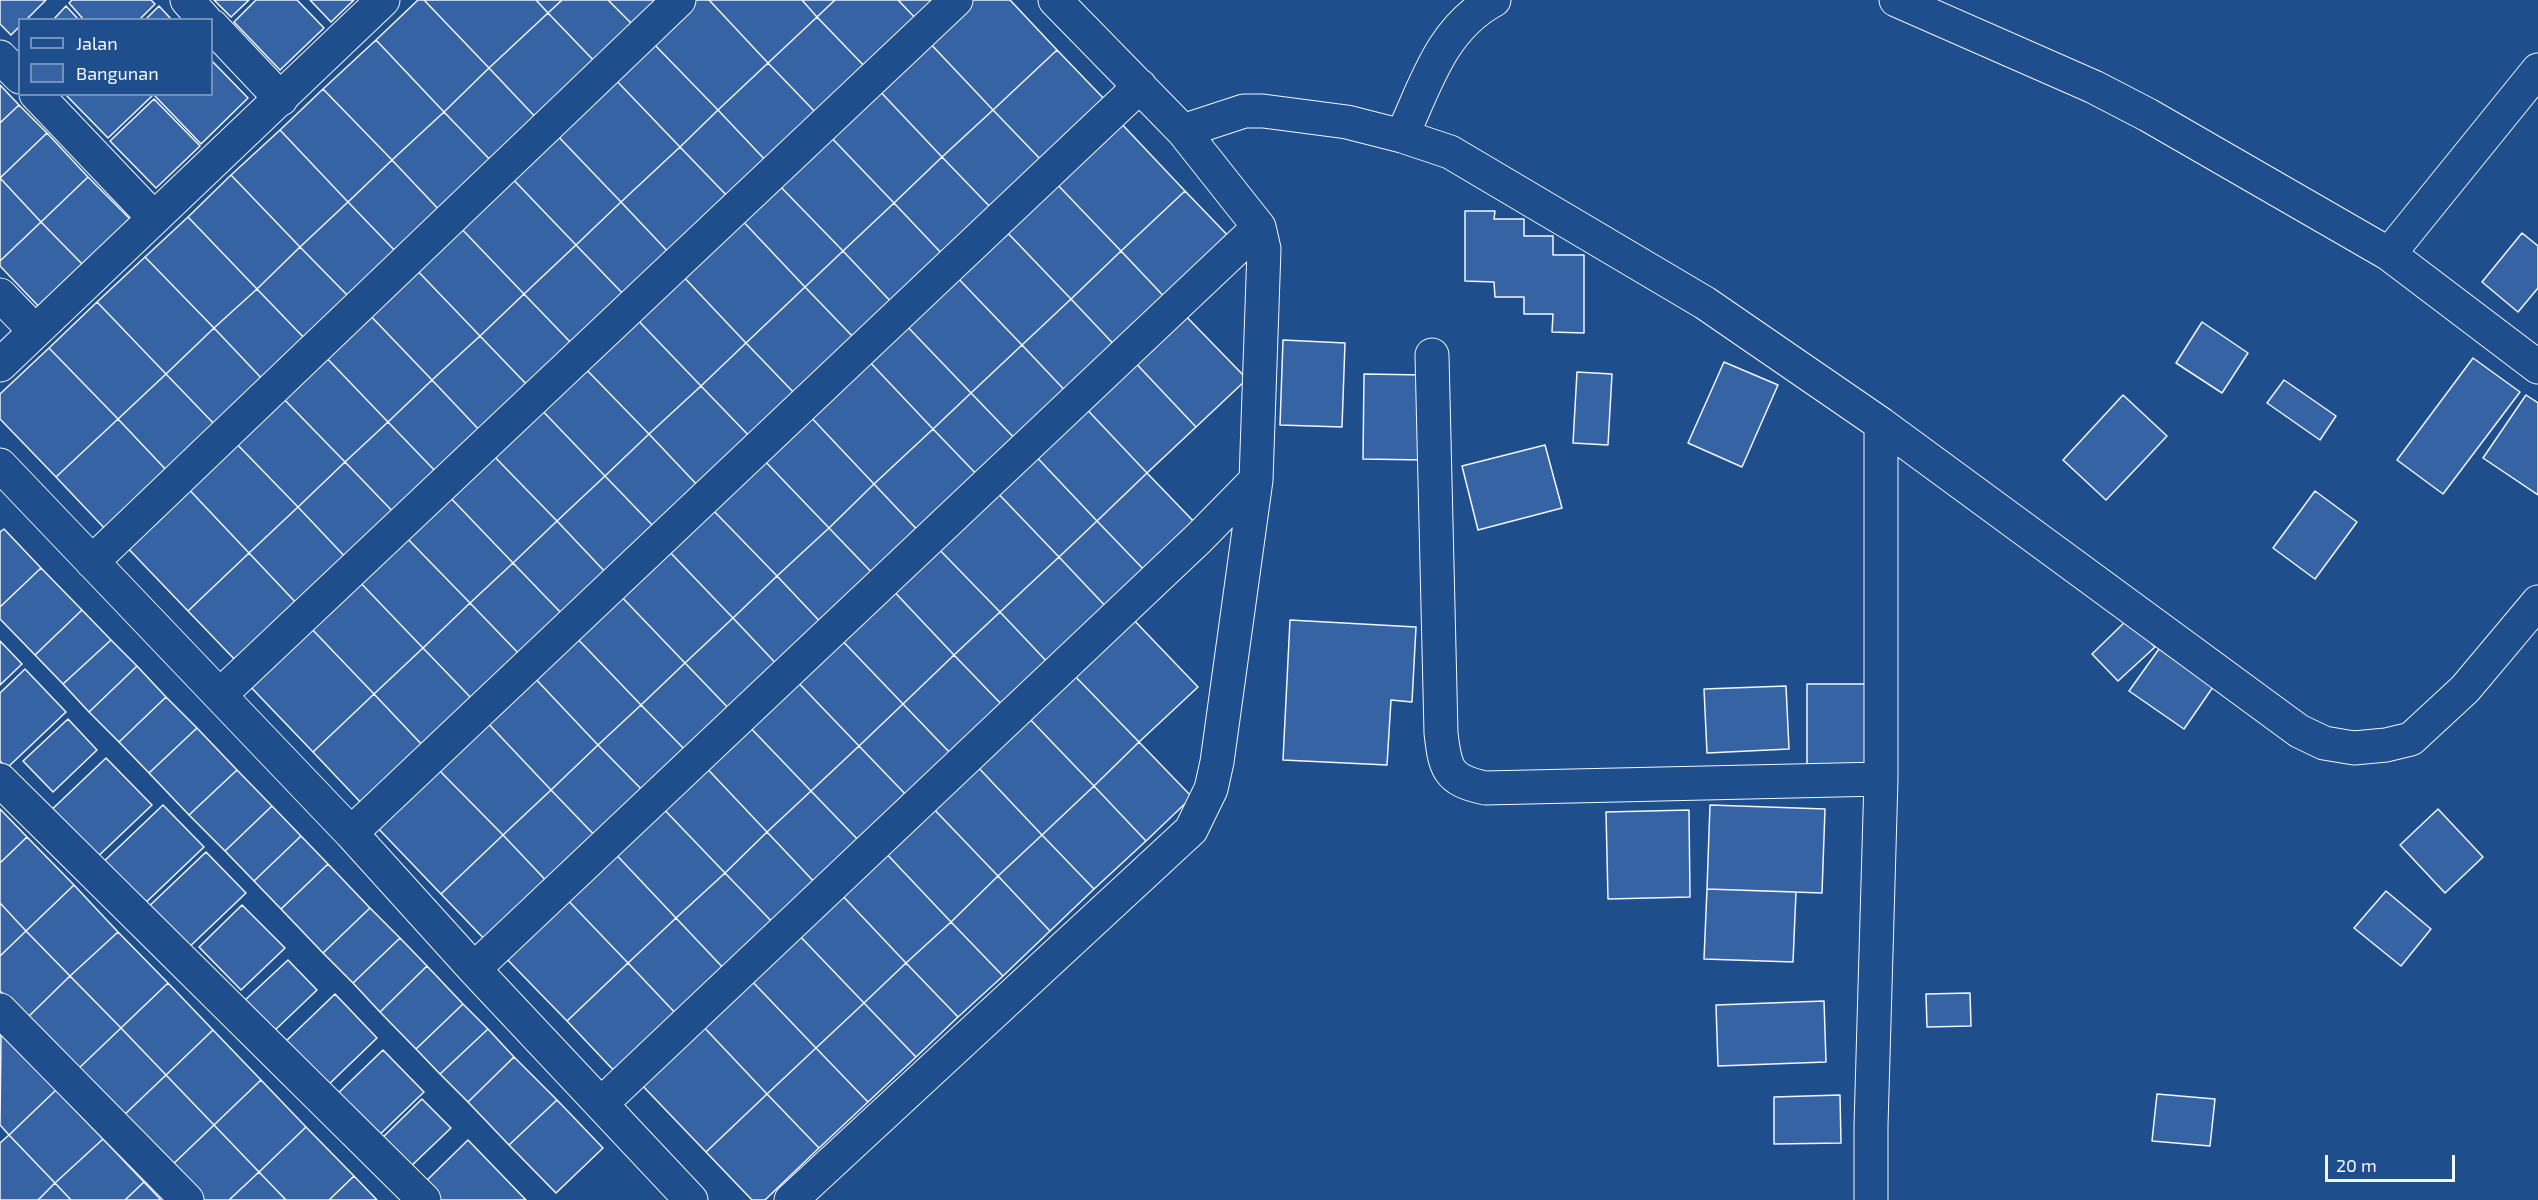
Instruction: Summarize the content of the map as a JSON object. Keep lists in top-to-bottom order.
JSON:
{
  "legend": ["Jalan", "Bangunan"],
  "scale_bar": "20 m"
}
